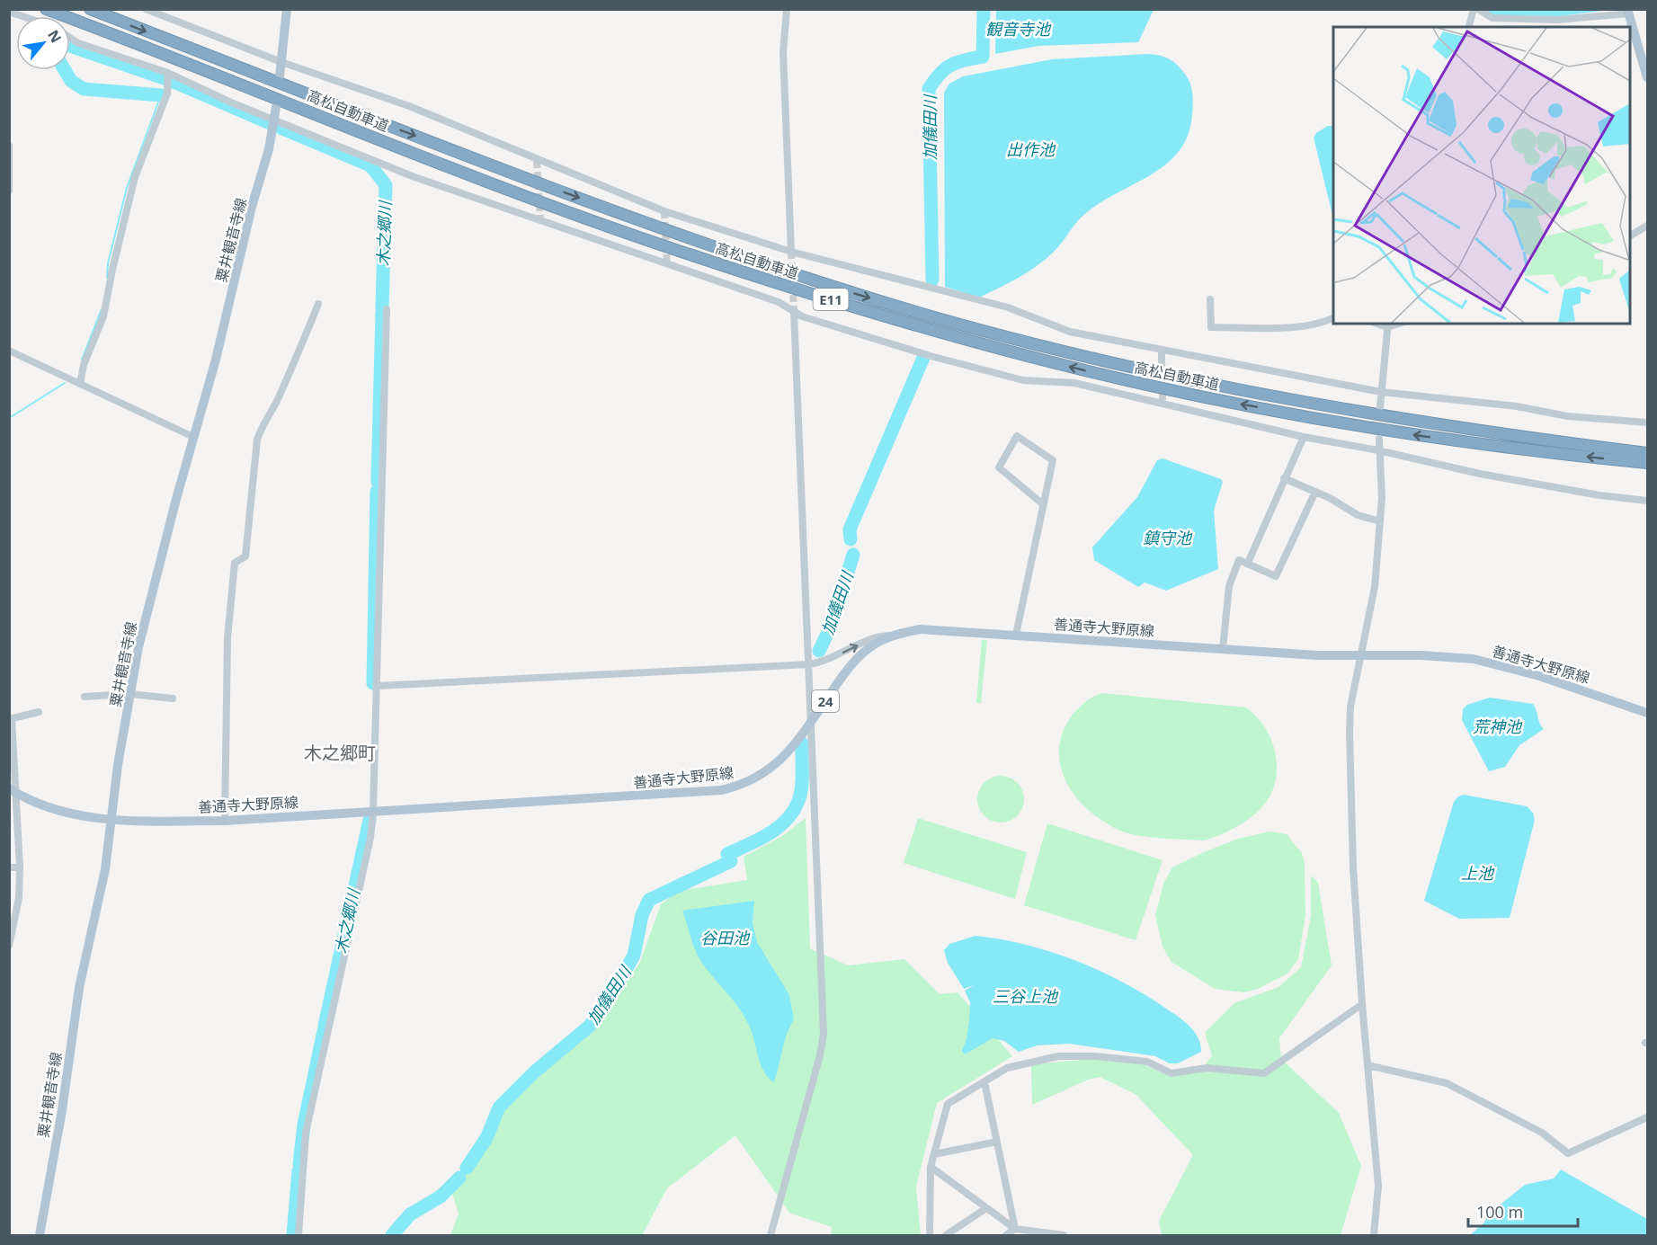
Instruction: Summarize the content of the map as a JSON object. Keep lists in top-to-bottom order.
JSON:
{
  "streets": {
    "highway": ["高松自動車道", "E11"],
    "main road": ["粟井観音寺線", "善通寺大野原線", "24"]
  },
  "crossings": [
    ["粟井観音寺線", "善通寺大野原線"]
  ],
  "districts": ["木之郷町"],
  "water": [
    "観音寺池",
    "加儀田川",
    "出作池",
    "木之郷川",
    "鎮守池",
    "荒神池",
    "上池",
    "谷田池",
    "三谷上池"
  ],
  "scale_bar": "100 m",
  "north": "top right"
}
